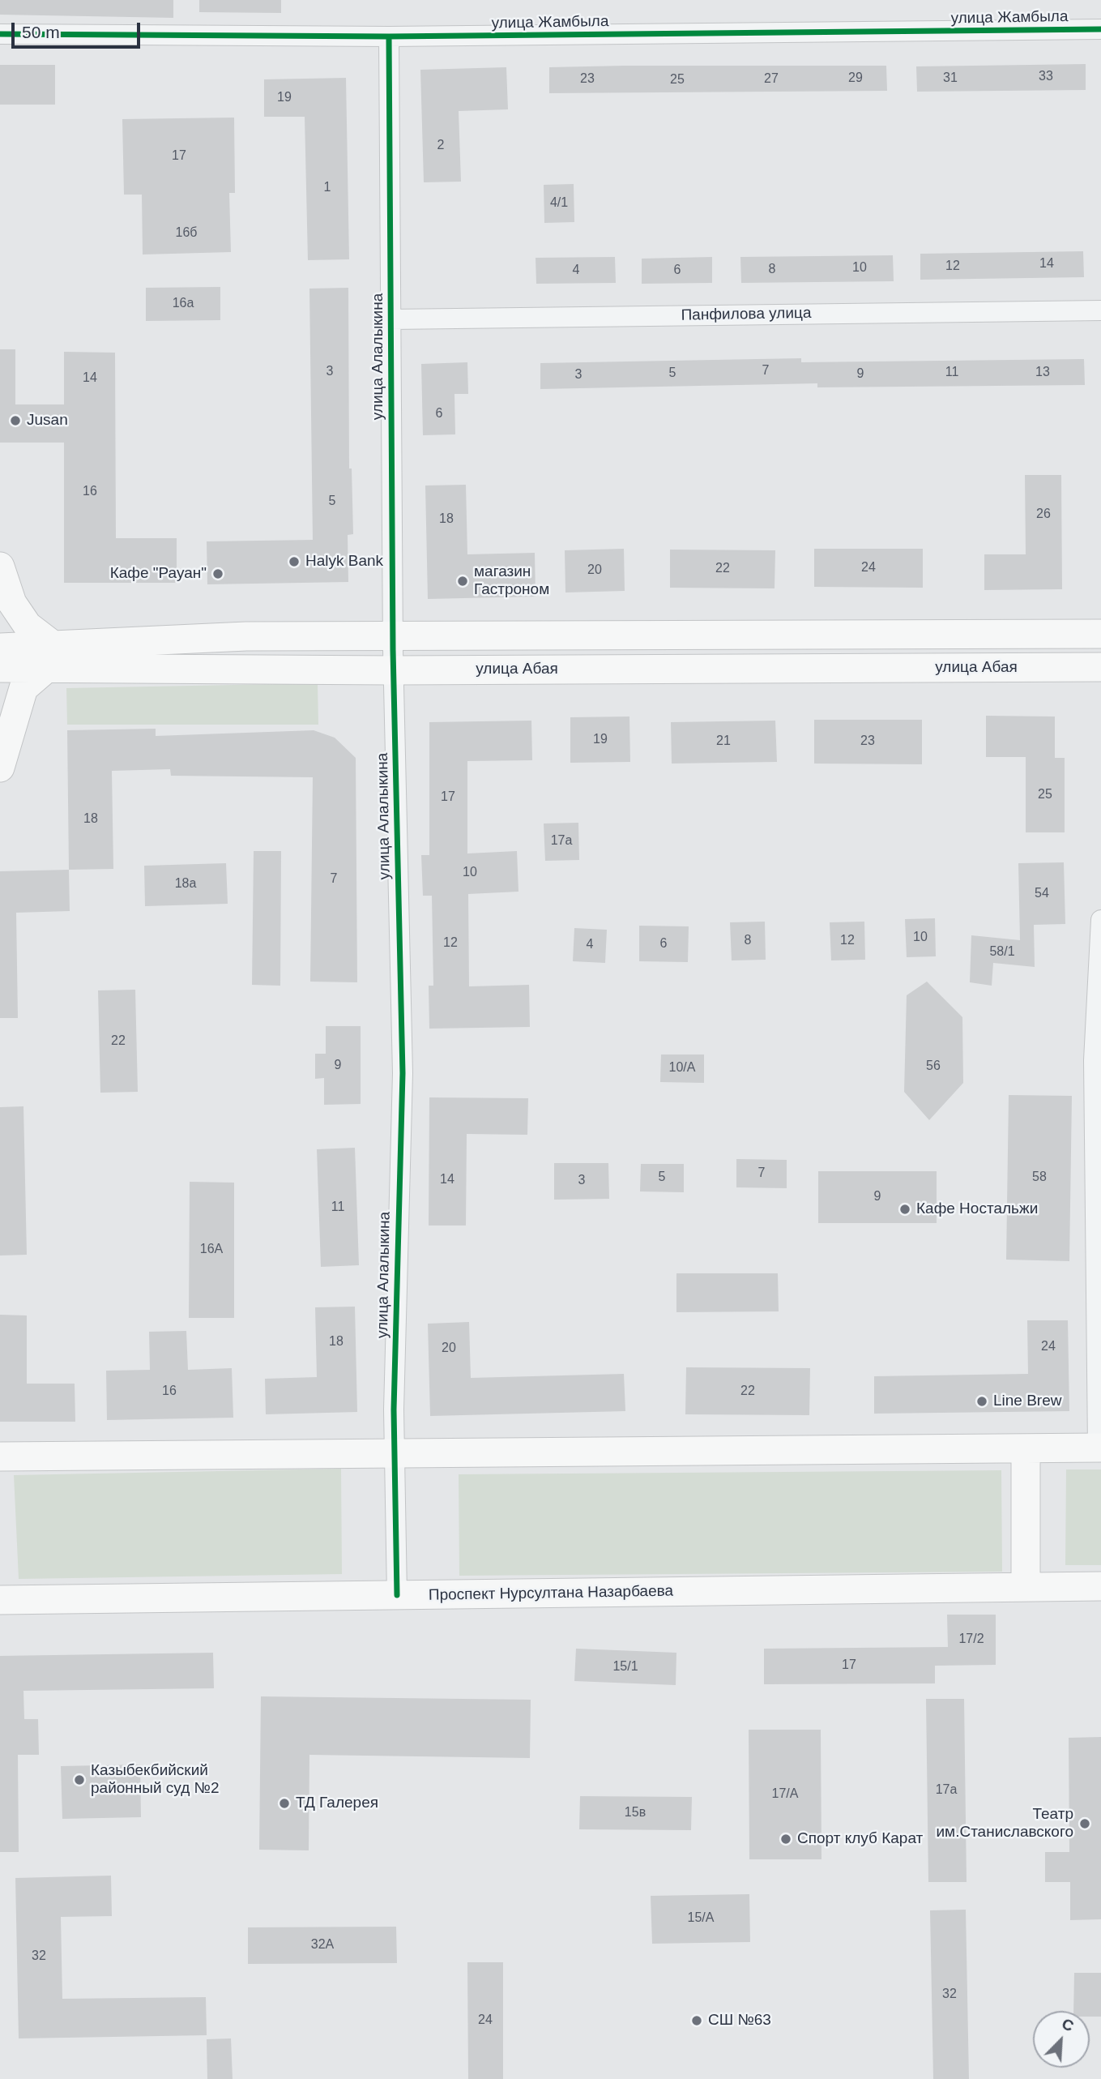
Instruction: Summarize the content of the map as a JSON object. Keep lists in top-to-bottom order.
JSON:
{
  "streets": {
    "main road": ["улица Абая", "Проспект Нурсултана Назарбаева"],
    "street": ["улица Жамбыла", "Панфилова улица", "улица Алалыкина"]
  },
  "crossings": [
    ["улица Жамбыла", "улица Алалыкина"],
    ["Панфилова улица", "улица Алалыкина"],
    ["улица Алалыкина", "улица Абая"],
    ["улица Алалыкина", "Проспект Нурсултана Назарбаева"]
  ],
  "places": [
    "Jusan",
    "Halyk Bank",
    "Кафе \"Рауан\"",
    "магазин Гастроном",
    "Кафе Ностальжи",
    "Line Brew",
    "Казыбекбийский районный суд №2",
    "ТД Галерея",
    "Театр им.Станиславского",
    "Спорт клуб Карат",
    "СШ №63"
  ],
  "house_numbers": [
    "33",
    "29",
    "31",
    "23",
    "27",
    "25",
    "19",
    "2",
    "17",
    "1",
    "4/1",
    "16б",
    "14",
    "12",
    "10",
    "8",
    "4",
    "6",
    "16а",
    "7",
    "3",
    "11",
    "13",
    "5",
    "9",
    "3",
    "14",
    "6",
    "16",
    "5",
    "26",
    "18",
    "24",
    "22",
    "20",
    "19",
    "21",
    "23",
    "25",
    "17",
    "18",
    "17а",
    "10",
    "7",
    "18а",
    "54",
    "10",
    "8",
    "12",
    "12",
    "6",
    "4",
    "58/1",
    "22",
    "9",
    "56",
    "10/А",
    "7",
    "5",
    "58",
    "14",
    "3",
    "9",
    "11",
    "16А",
    "18",
    "24",
    "20",
    "16",
    "22",
    "17/2",
    "17",
    "15/1",
    "17а",
    "17/А",
    "15в",
    "15/А",
    "32А",
    "32",
    "32",
    "24"
  ],
  "scale_bar": "50 m",
  "north": "top right"
}
